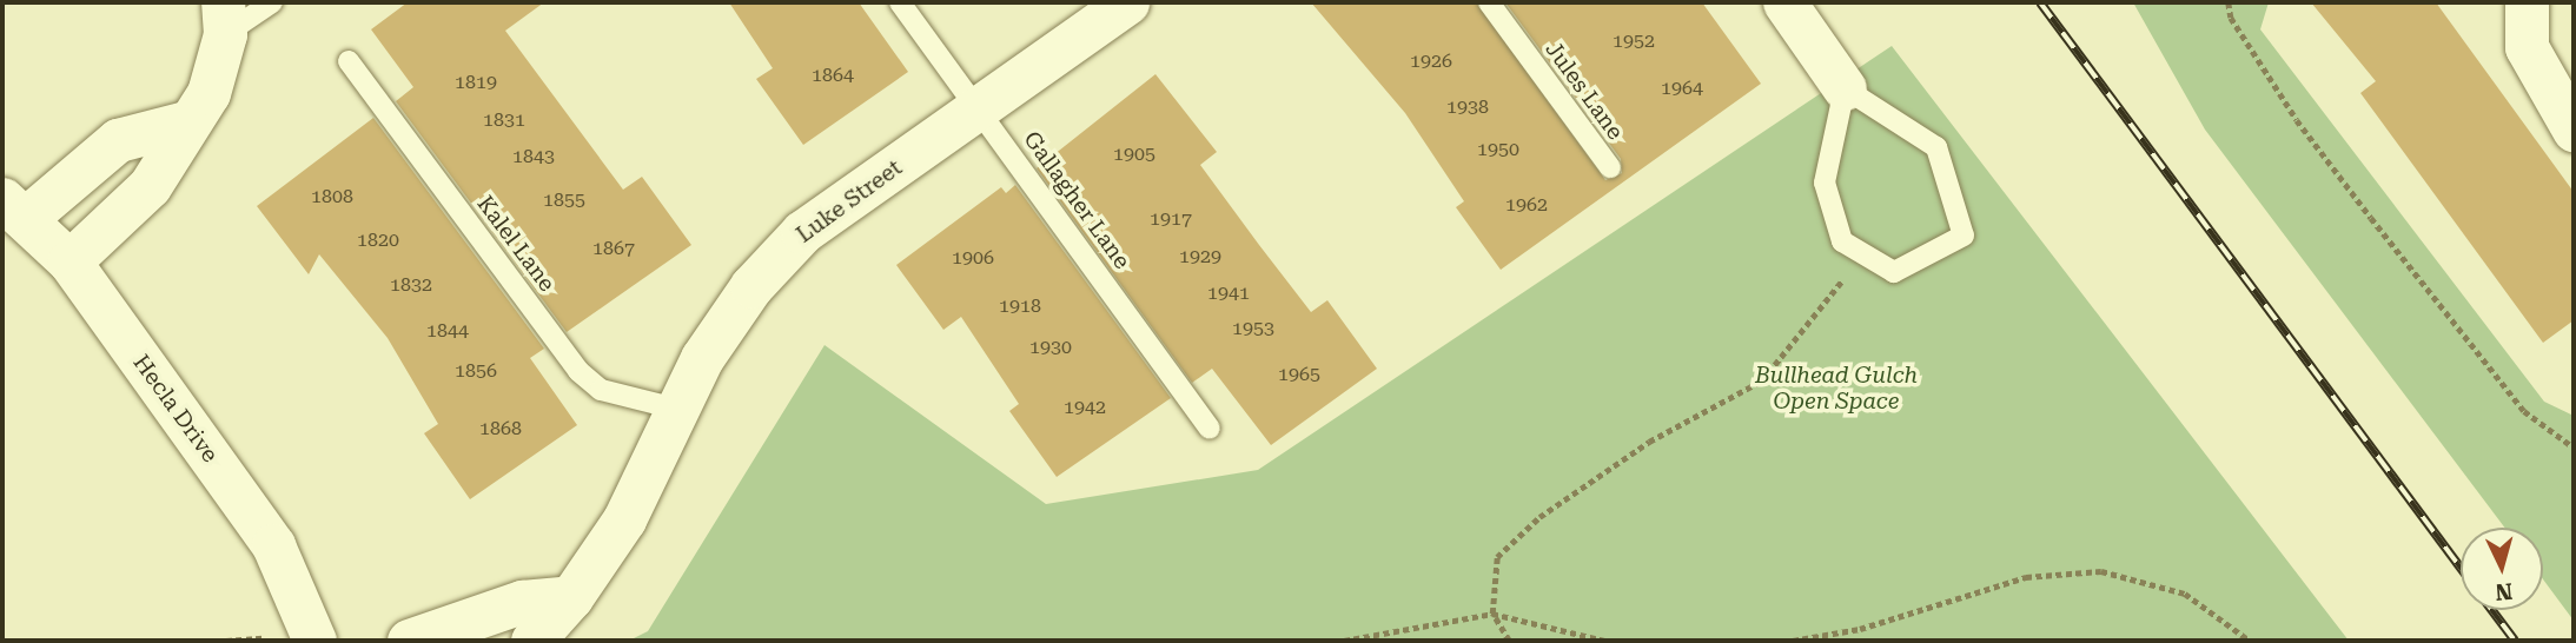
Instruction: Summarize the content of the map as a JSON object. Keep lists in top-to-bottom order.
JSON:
{
  "streets": {
    "street": ["Luke Street", "Hecla Drive"],
    "lane": ["Jules Lane", "Gallagher Lane", "Kalel Lane"]
  },
  "crossings": [
    ["Gallagher Lane", "Luke Street"],
    ["Luke Street", "Kalel Lane"]
  ],
  "parks": ["Bullhead Gulch Open Space"],
  "house_numbers": [
    "1952",
    "1926",
    "1864",
    "1819",
    "1964",
    "1938",
    "1831",
    "1950",
    "1905",
    "1843",
    "1808",
    "1855",
    "1962",
    "1917",
    "1820",
    "1867",
    "1929",
    "1906",
    "1832",
    "1941",
    "1918",
    "1953",
    "1844",
    "1930",
    "1856",
    "1965",
    "1942",
    "1868"
  ],
  "north": "bottom"
}
